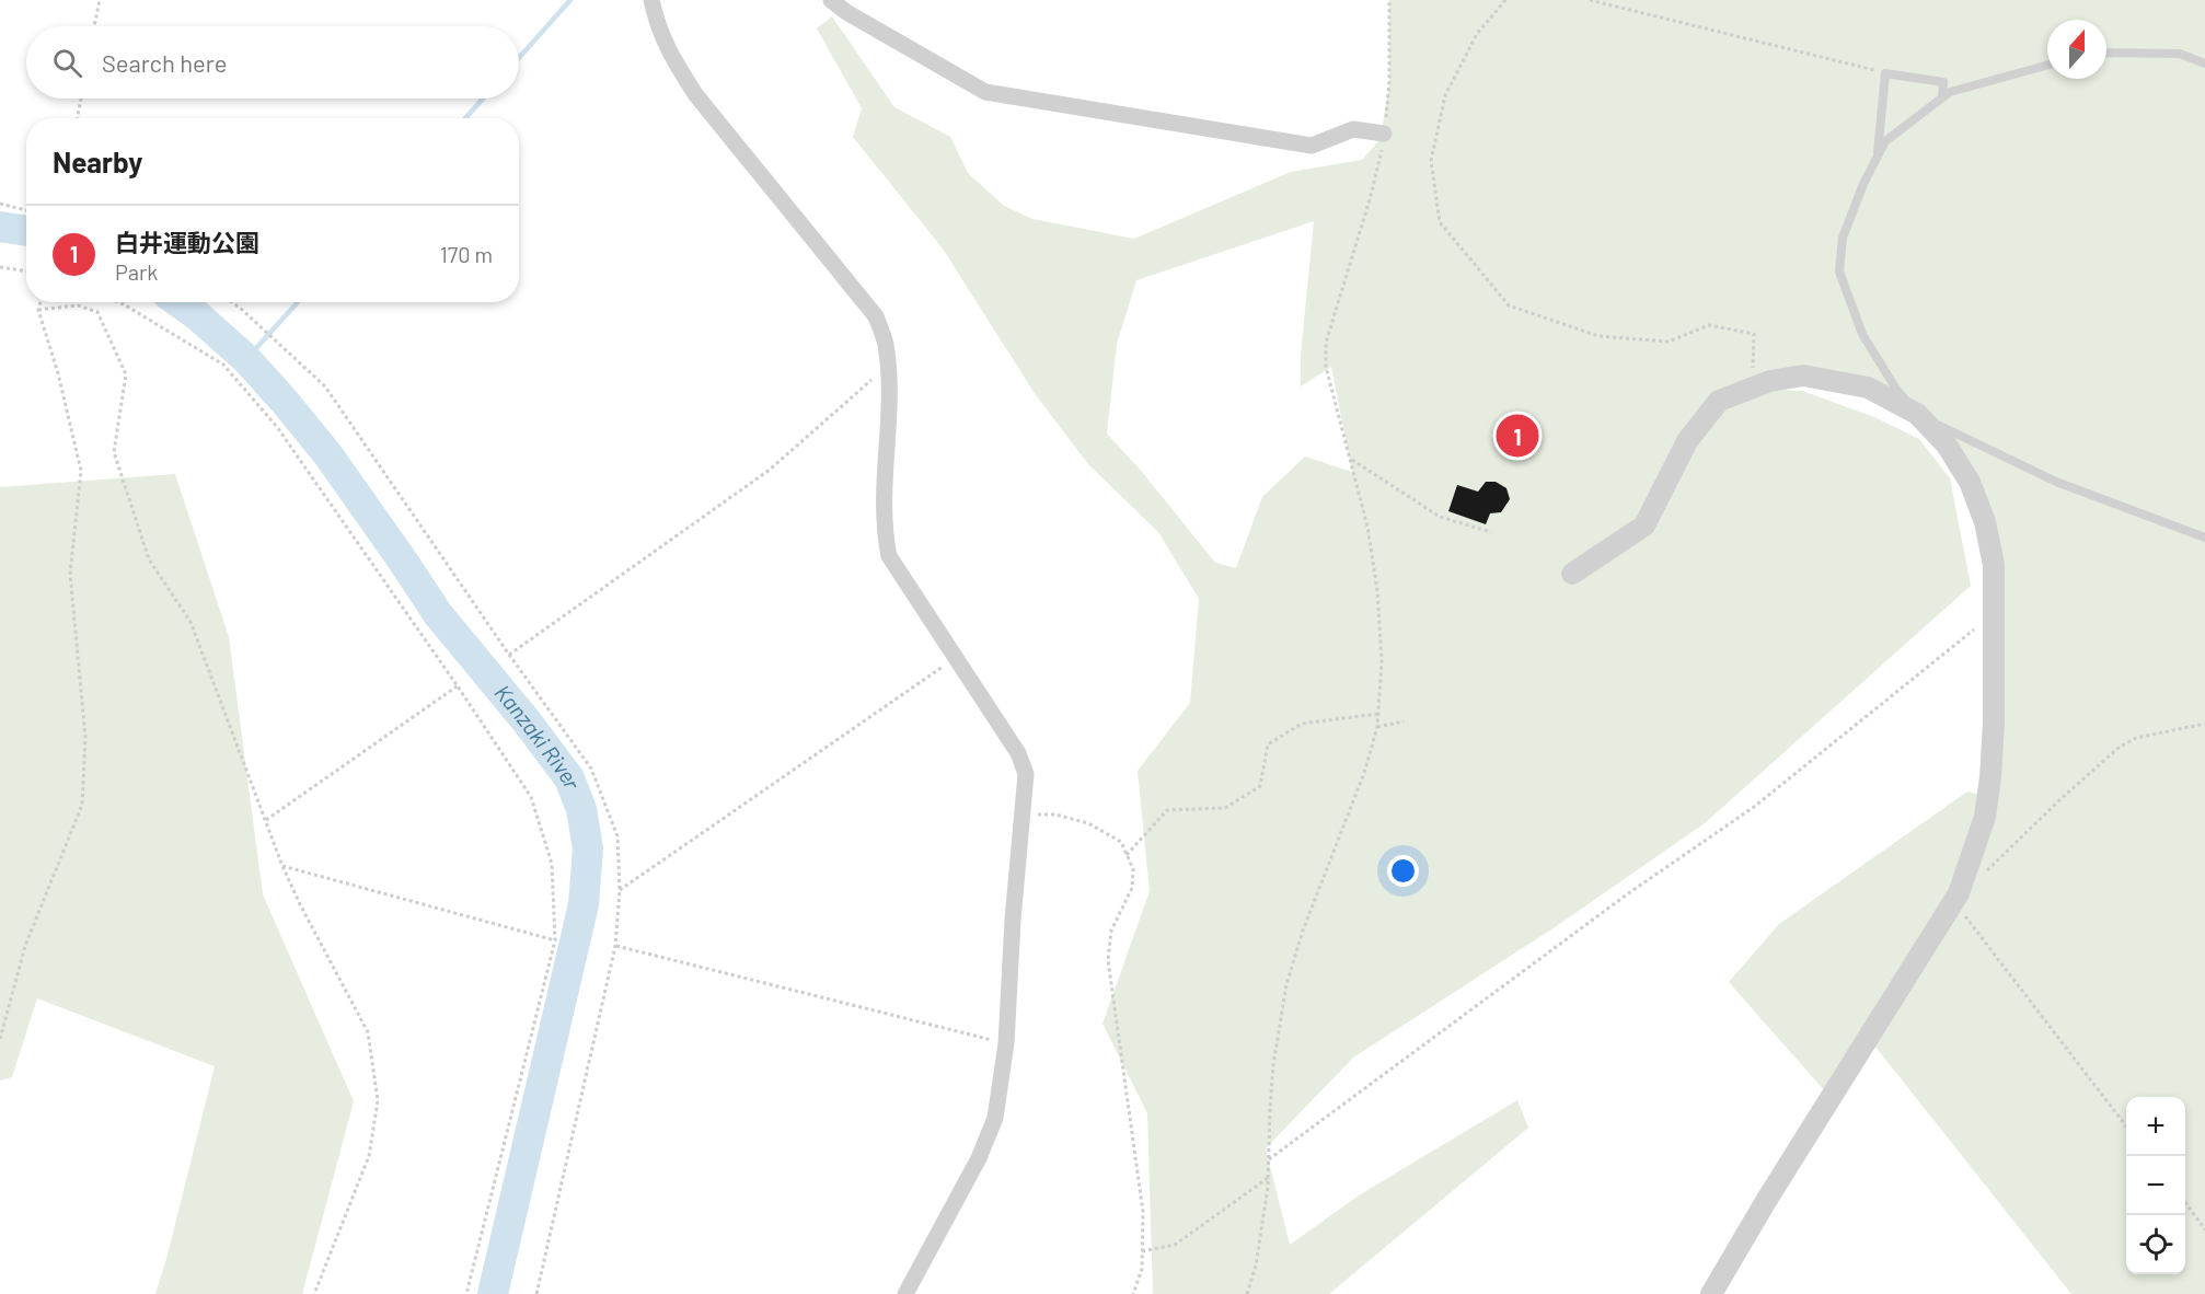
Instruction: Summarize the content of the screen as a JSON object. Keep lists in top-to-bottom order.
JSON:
{
  "water": ["Kanzaki River"],
  "north": "top",
  "page": {
    "search": "Search here",
    "heading": "Nearby",
    "list": [
      {
        "mark": "1",
        "name": "白井運動公園",
        "note": "Park",
        "value": "170 m"
      }
    ],
    "pins": "1",
    "map_buttons": ["+", "−"]
  }
}
